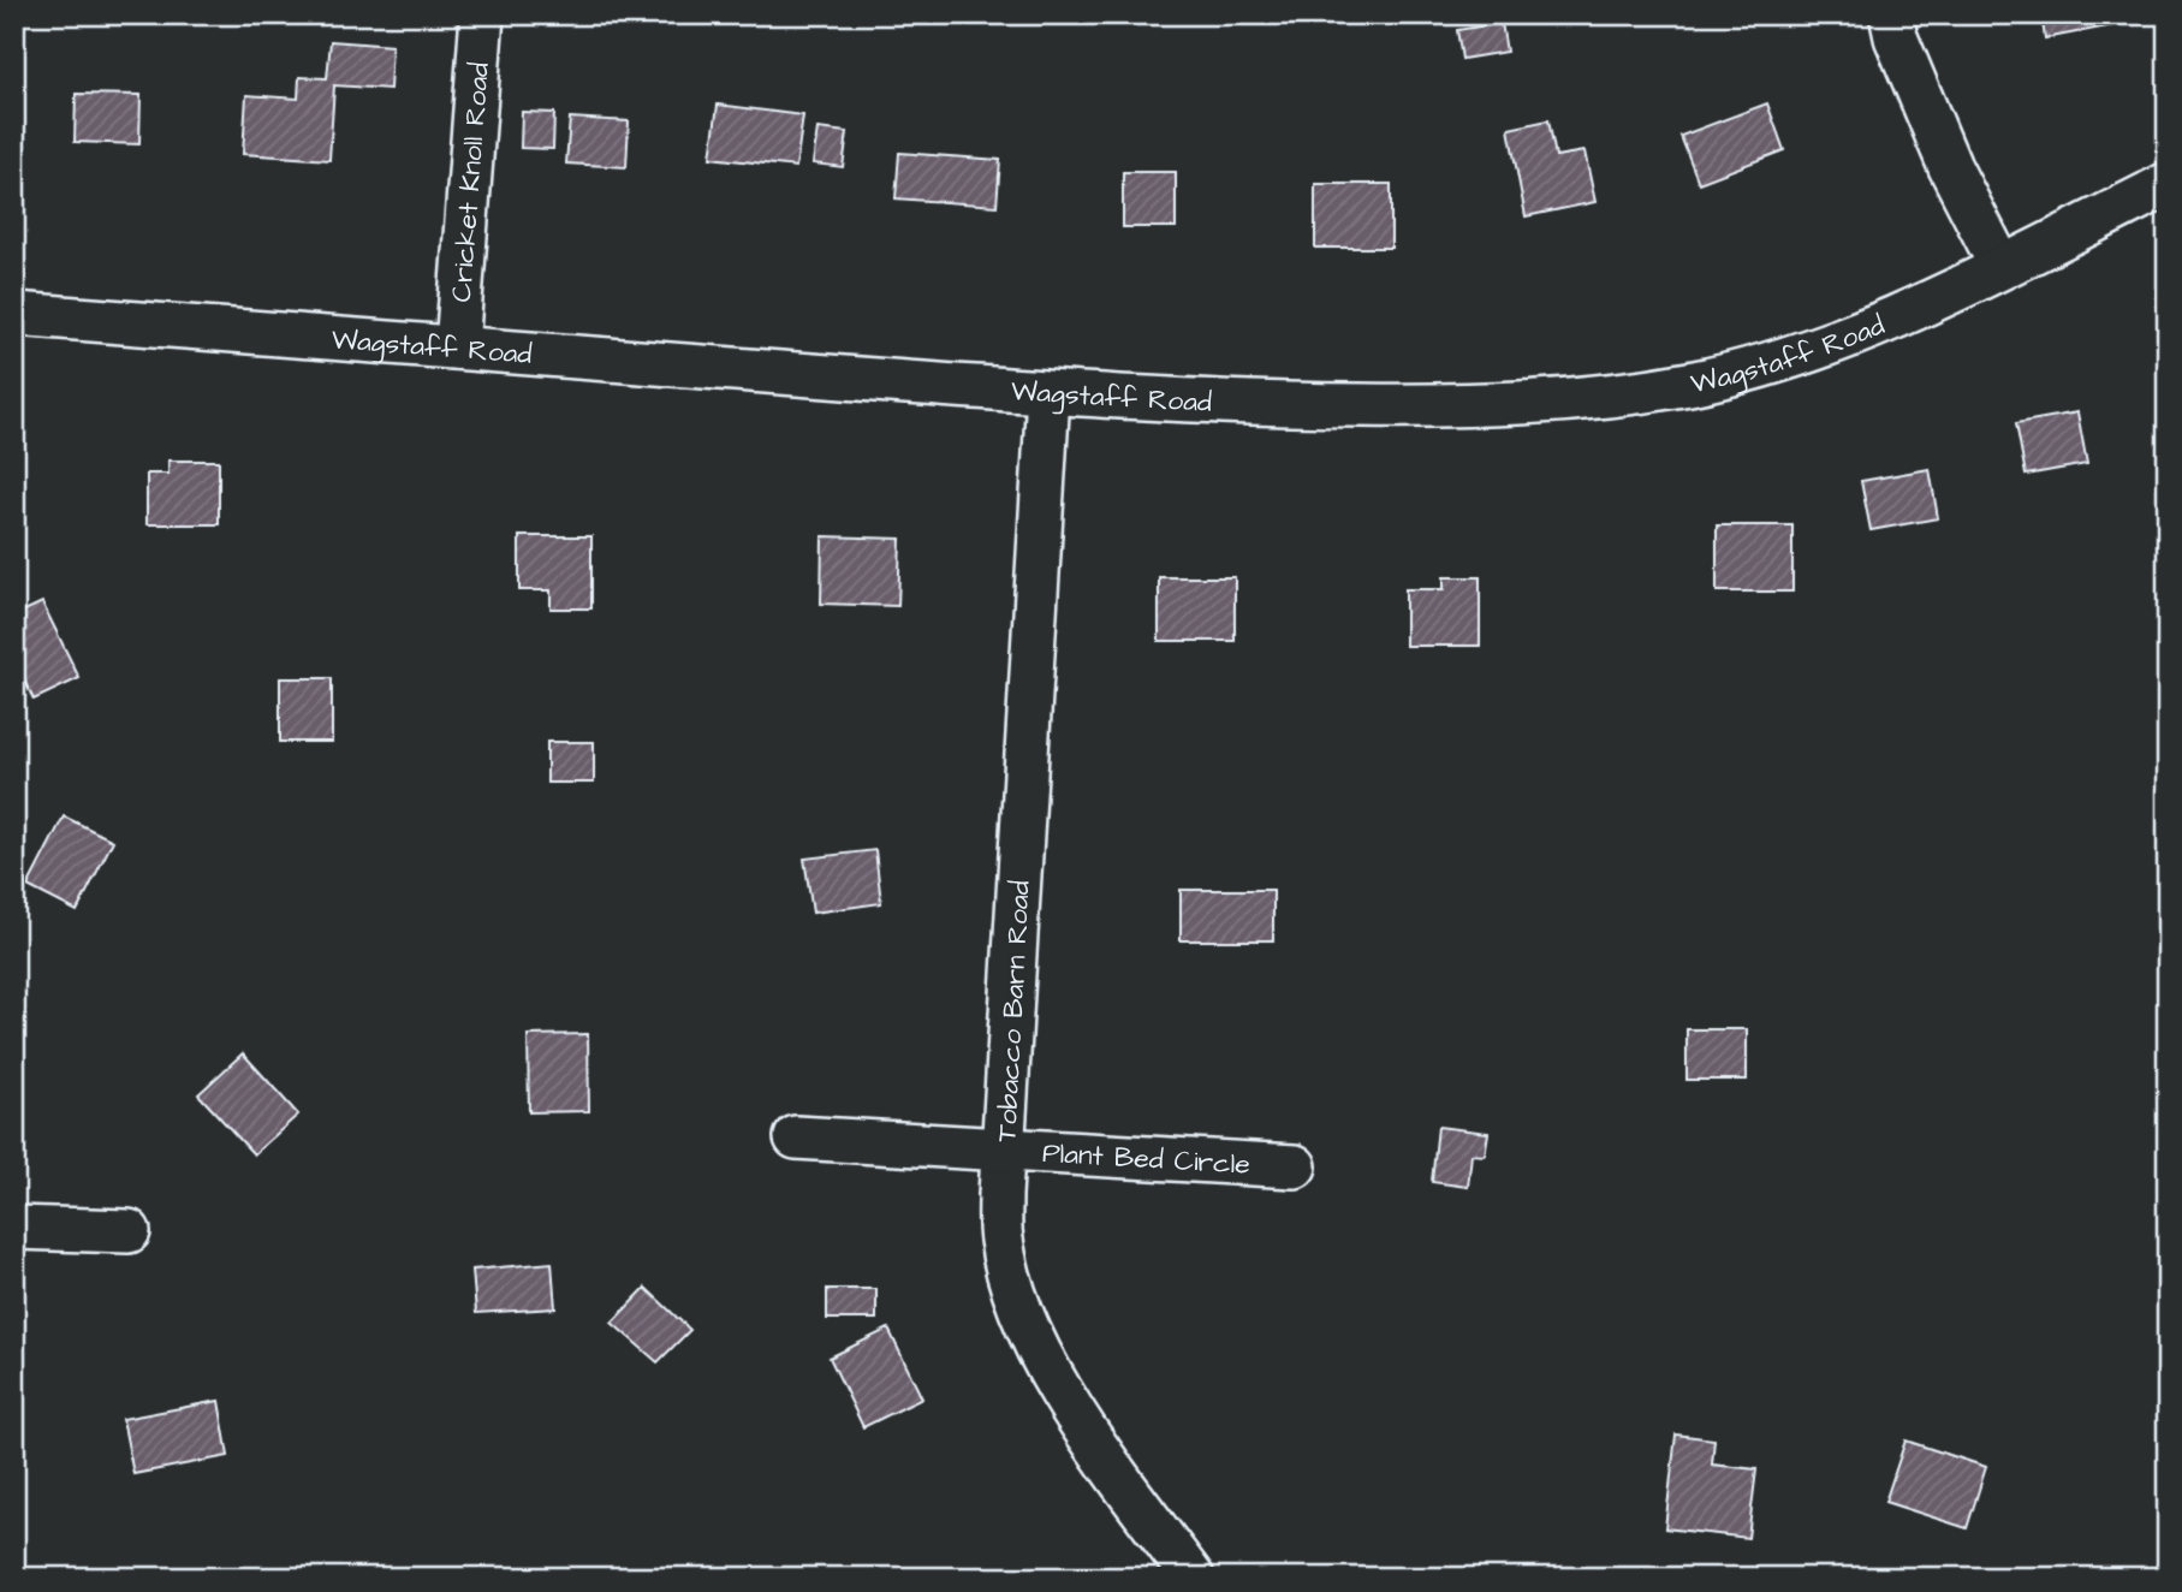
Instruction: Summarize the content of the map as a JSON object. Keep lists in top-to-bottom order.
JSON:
{
  "streets": {
    "street": [
      "Cricket Knoll Road",
      "Wagstaff Road",
      "Tobacco Barn Road",
      "Plant Bed Circle"
    ]
  },
  "crossings": [
    ["Cricket Knoll Road", "Wagstaff Road"],
    ["Wagstaff Road", "Tobacco Barn Road"],
    ["Tobacco Barn Road", "Plant Bed Circle"]
  ]
}
